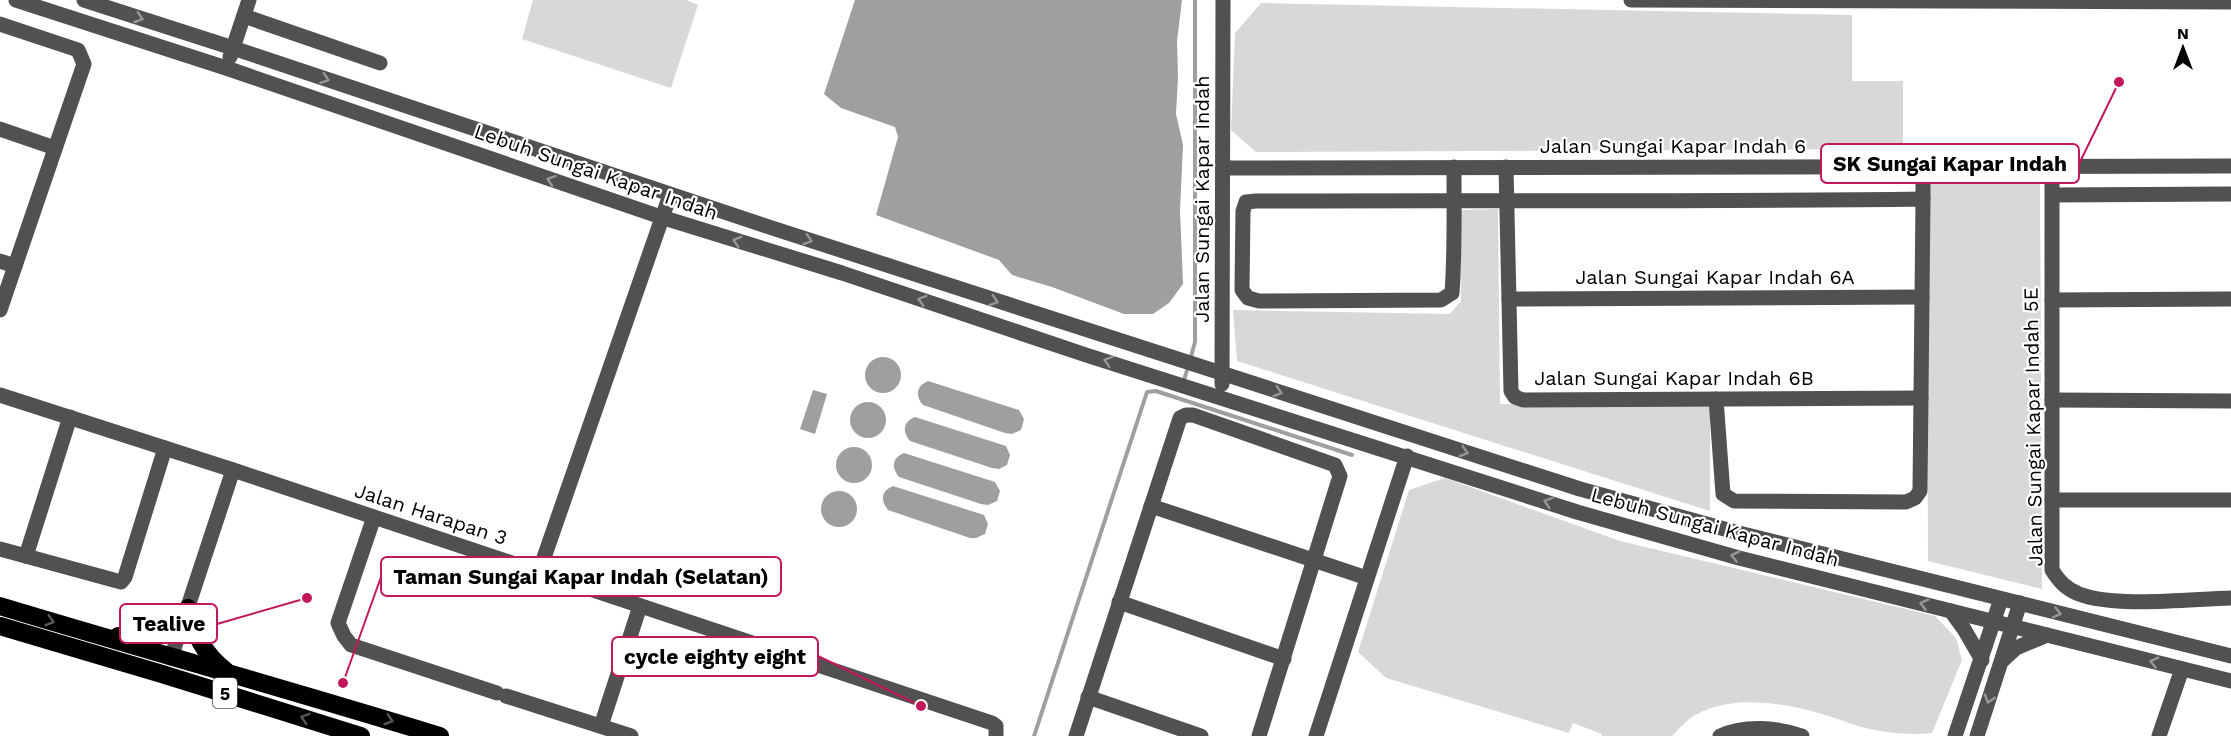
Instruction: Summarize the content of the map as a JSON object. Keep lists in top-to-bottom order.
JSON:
{
  "streets": {
    "highway": ["5"],
    "street": [
      "Jalan Sungai Kapar Indah 6",
      "Lebuh Sungai Kapar Indah",
      "Jalan Sungai Kapar Indah",
      "Jalan Sungai Kapar Indah 6A",
      "Jalan Sungai Kapar Indah 6B",
      "Jalan Sungai Kapar Indah 5E",
      "Jalan Harapan 3"
    ]
  },
  "crossings": [
    ["Jalan Sungai Kapar Indah 6", "Jalan Sungai Kapar Indah"],
    ["Jalan Sungai Kapar Indah 6", "Jalan Sungai Kapar Indah 6B"],
    ["Jalan Sungai Kapar Indah 6", "Jalan Sungai Kapar Indah 5E"],
    ["Lebuh Sungai Kapar Indah", "Jalan Sungai Kapar Indah"],
    ["Jalan Sungai Kapar Indah 6A", "Jalan Sungai Kapar Indah 6B"]
  ],
  "places": [
    "SK Sungai Kapar Indah",
    "Tealive",
    "Taman Sungai Kapar Indah (Selatan)",
    "cycle eighty eight"
  ],
  "north": "top"
}
